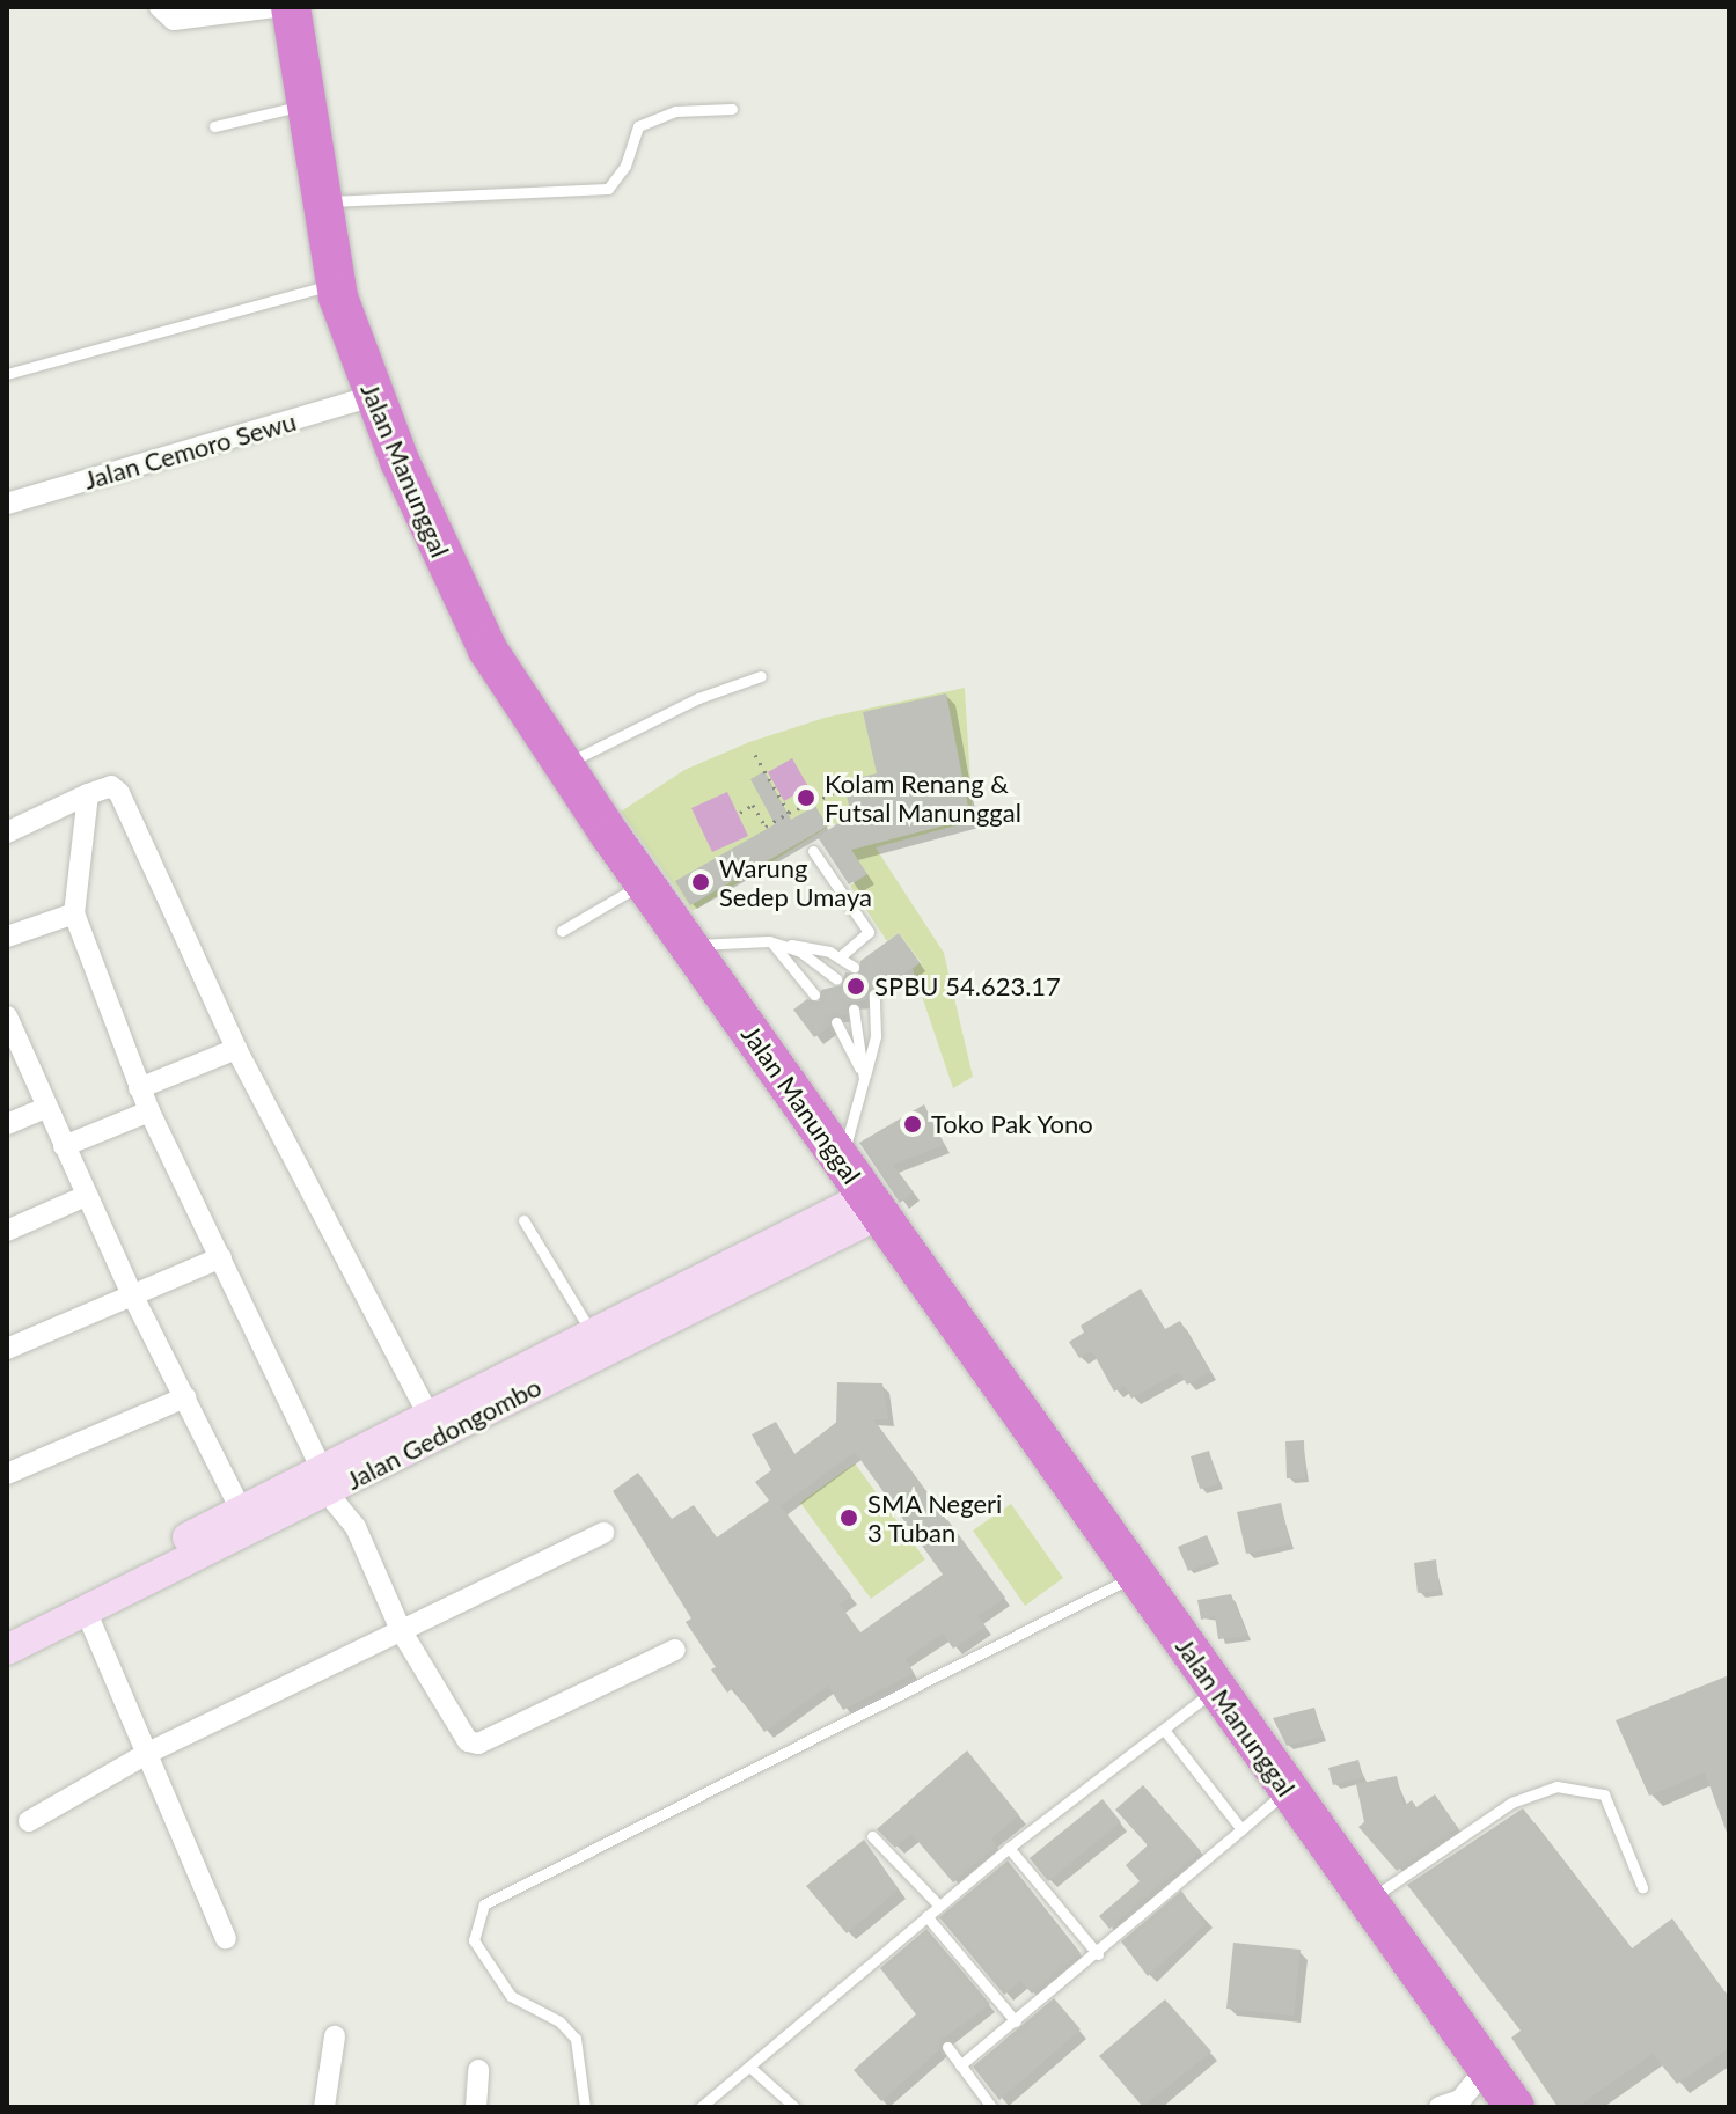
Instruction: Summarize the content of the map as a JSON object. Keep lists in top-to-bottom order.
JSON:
{
  "streets": {
    "highway": ["Jalan Manunggal"],
    "street": ["Jalan Cemoro Sewu", "Jalan Gedongombo"]
  },
  "crossings": [
    ["Jalan Cemoro Sewu", "Jalan Manunggal"],
    ["Jalan Manunggal", "Jalan Gedongombo"]
  ],
  "places": [
    "Kolam Renang & Futsal Manunggal",
    "Warung Sedep Umaya",
    "SPBU 54.623.17",
    "Toko Pak Yono",
    "SMA Negeri 3 Tuban"
  ]
}
